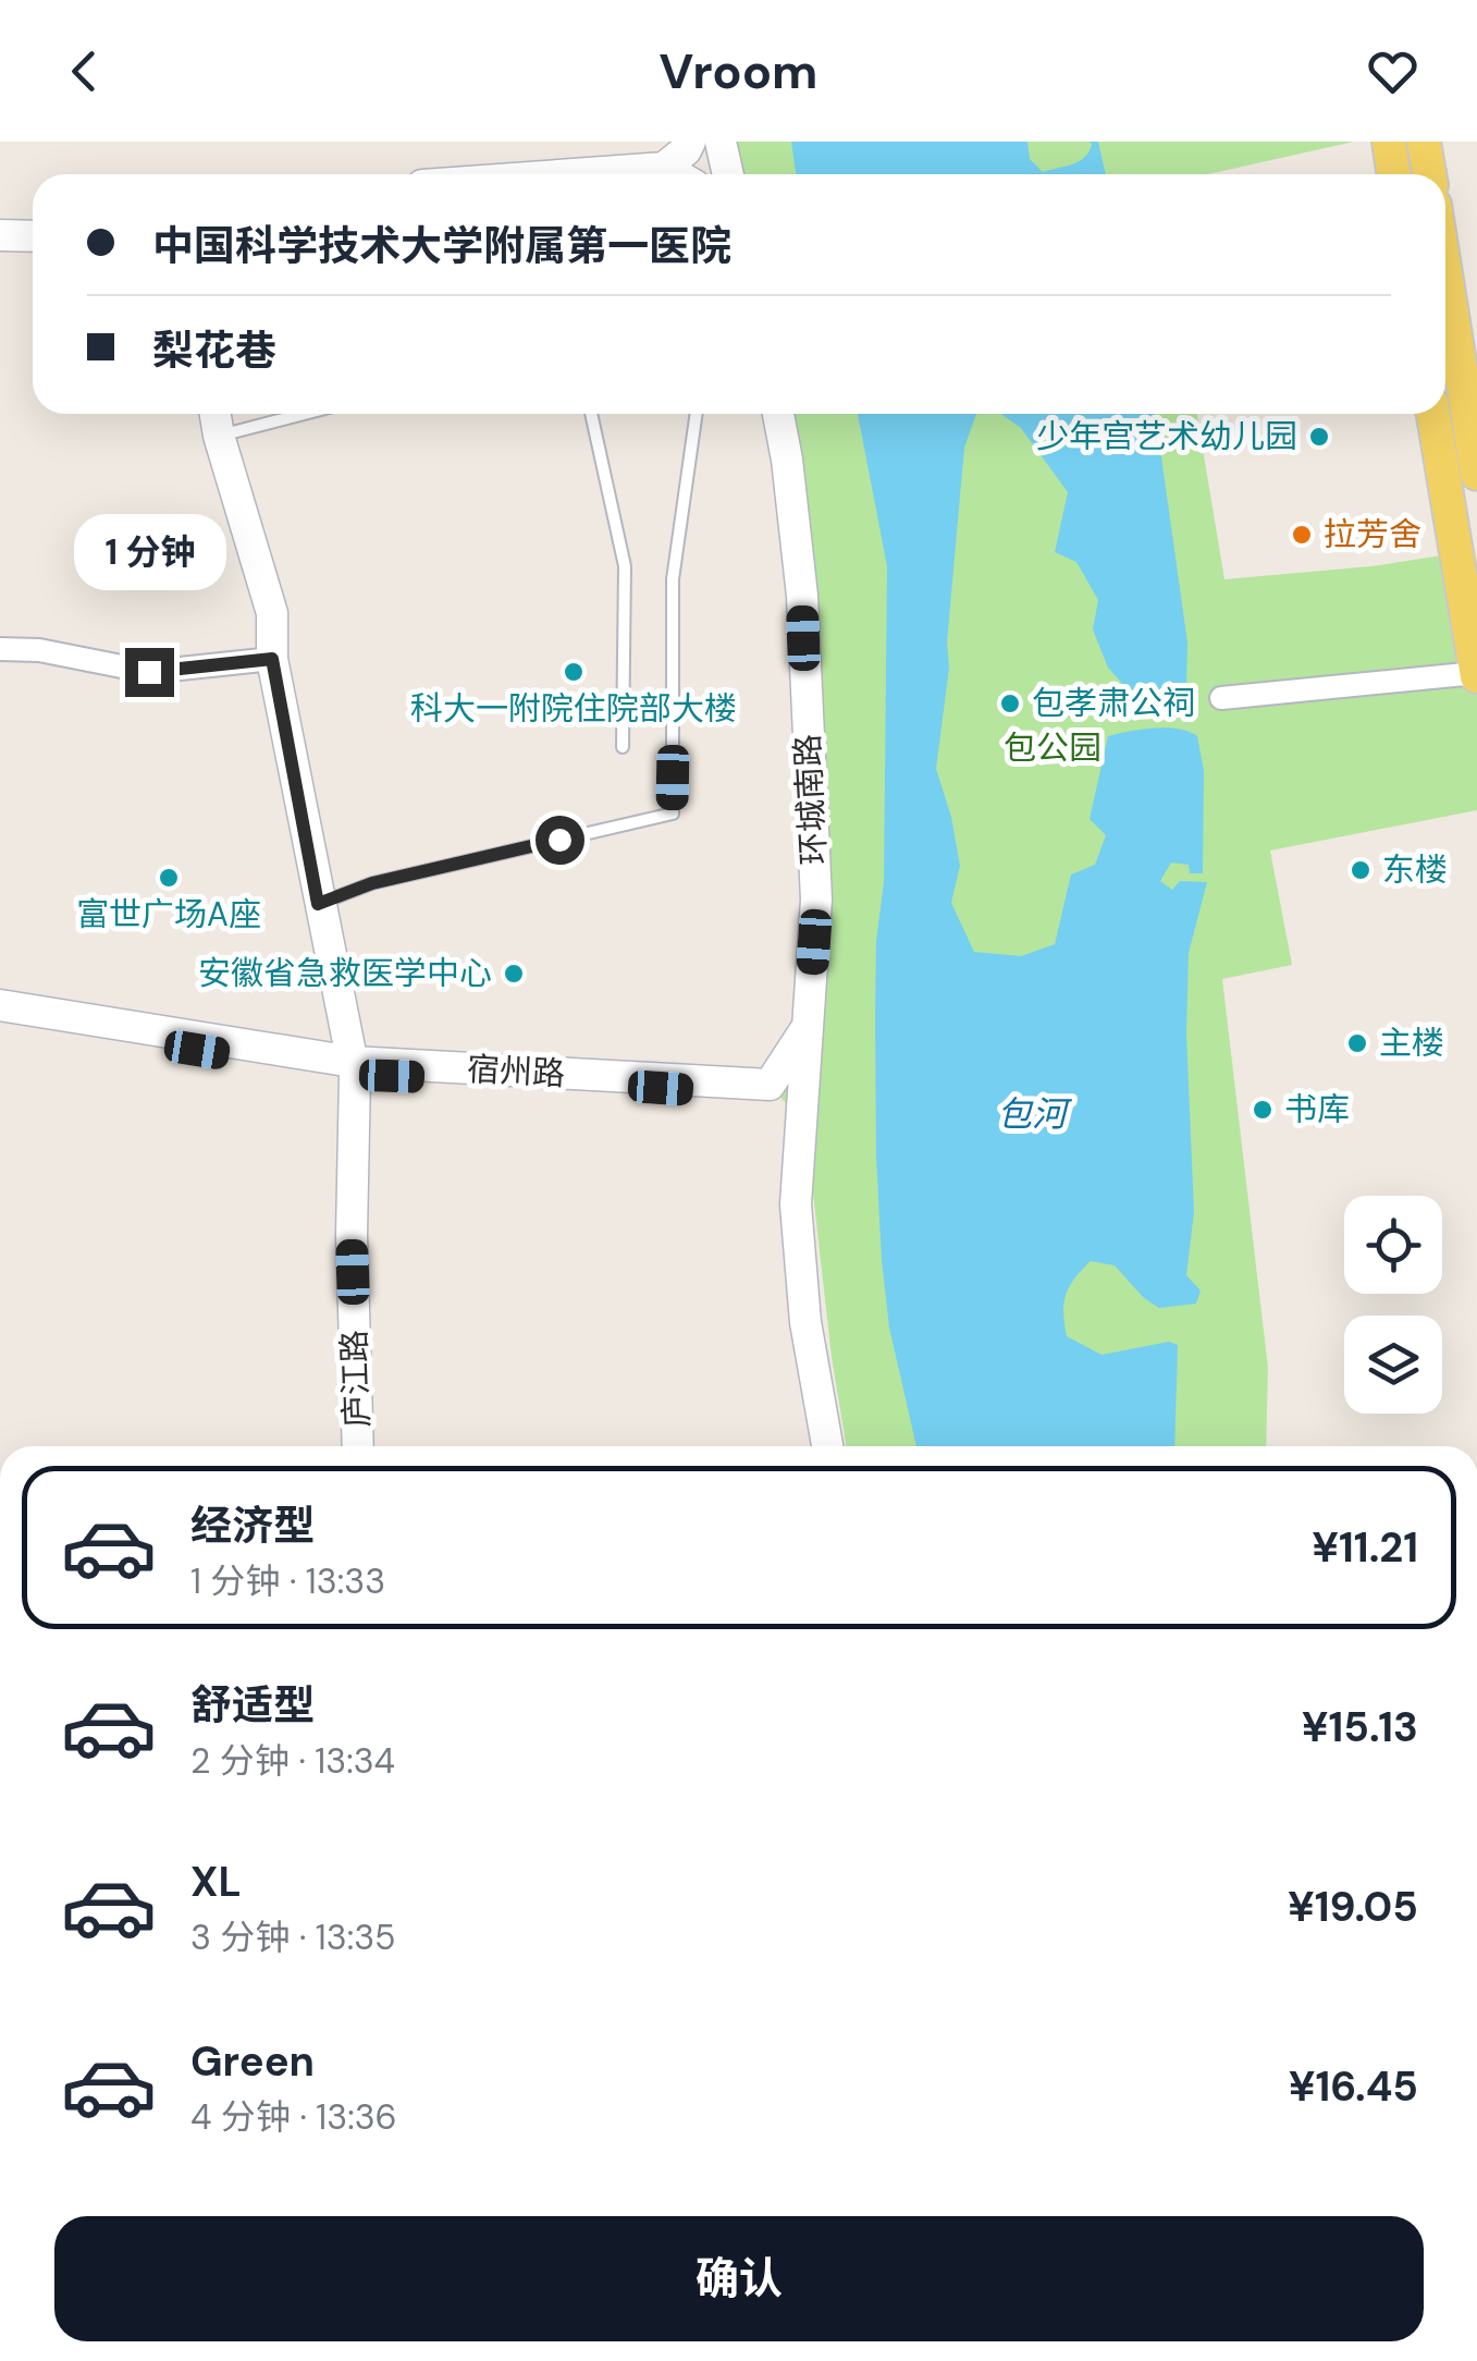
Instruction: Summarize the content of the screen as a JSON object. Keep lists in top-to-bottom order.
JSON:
{
  "streets": {
    "street": ["环城南路", "宿州路", "庐江路"]
  },
  "crossings": [
    ["环城南路", "宿州路"],
    ["宿州路", "庐江路"]
  ],
  "water": ["包河"],
  "parks": ["包公园"],
  "places": [
    "少年宫艺术幼儿园",
    "拉芳舍",
    "科大一附院住院部大楼",
    "包孝肃公祠",
    "东楼",
    "富世广场A座",
    "安徽省急救医学中心",
    "主楼",
    "书库"
  ],
  "page": {
    "header": "Vroom",
    "banner": ["中国科学技术大学附属第一医院", "梨花巷"],
    "bubble": "1 分钟",
    "list": [
      {
        "name": "经济型",
        "note": "1 分钟 · 13:33",
        "value": "¥11.21"
      },
      {
        "name": "舒适型",
        "note": "2 分钟 · 13:34",
        "value": "¥15.13"
      },
      {
        "name": "XL",
        "note": "3 分钟 · 13:35",
        "value": "¥19.05"
      },
      {
        "name": "Green",
        "note": "4 分钟 · 13:36",
        "value": "¥16.45"
      }
    ],
    "buttons": "确认"
  }
}
